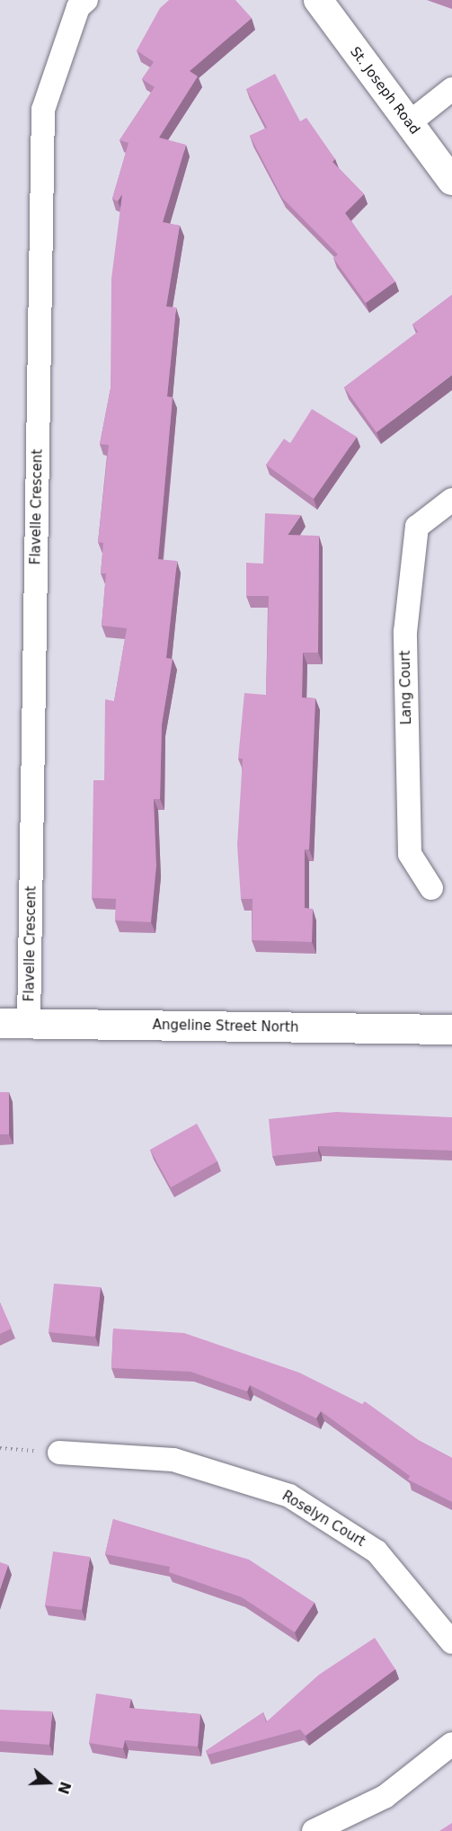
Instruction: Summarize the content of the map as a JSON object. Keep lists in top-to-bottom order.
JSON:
{
  "streets": {
    "main road": ["Angeline Street North"],
    "street": [
      "St. Joseph Road",
      "Flavelle Crescent",
      "Lang Court",
      "Roselyn Court"
    ]
  },
  "crossings": [
    ["Flavelle Crescent", "Angeline Street North"]
  ],
  "north": "right"
}
